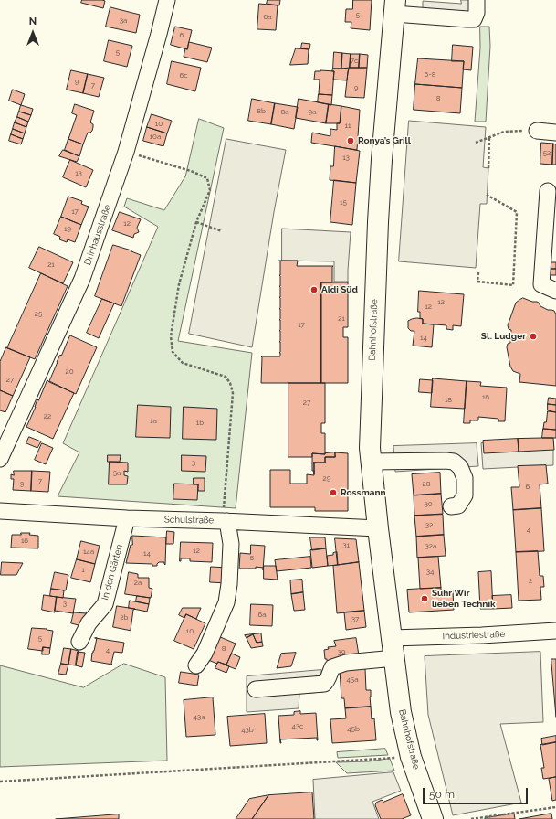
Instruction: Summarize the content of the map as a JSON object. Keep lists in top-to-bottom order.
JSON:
{
  "streets": {
    "main road": ["Bahnhofstraße"],
    "street": [
      "Drinhausstraße",
      "Schulstraße",
      "In den Gärten",
      "Industriestraße"
    ]
  },
  "crossings": [
    ["Bahnhofstraße", "Schulstraße"],
    ["Bahnhofstraße", "Industriestraße"],
    ["Schulstraße", "In den Gärten"]
  ],
  "places": [
    "Ronya’s Grill",
    "Aldi Süd",
    "St. Ludger",
    "Rossmann",
    "Suhr Wir lieben Technik"
  ],
  "house_numbers": [
    "5",
    "6a",
    "3a",
    "6",
    "5",
    "7c",
    "6-8",
    "6c",
    "9",
    "7",
    "9",
    "8",
    "8b",
    "8a",
    "9a",
    "10",
    "11",
    "10a",
    "52",
    "13",
    "13",
    "15",
    "17",
    "12",
    "19",
    "21",
    "12",
    "12",
    "25",
    "21",
    "17",
    "14",
    "20",
    "27",
    "16",
    "18",
    "27",
    "22",
    "1a",
    "1b",
    "3",
    "5a",
    "29",
    "7",
    "9",
    "28",
    "6",
    "30",
    "32",
    "4",
    "16",
    "31",
    "32a",
    "12",
    "14a",
    "14",
    "6",
    "1",
    "34",
    "2",
    "2a",
    "3",
    "6a",
    "2b",
    "37",
    "10",
    "5",
    "8",
    "4",
    "39",
    "45a",
    "43a",
    "43c",
    "45b",
    "43b"
  ],
  "scale_bar": "50 m",
  "north": "top"
}
